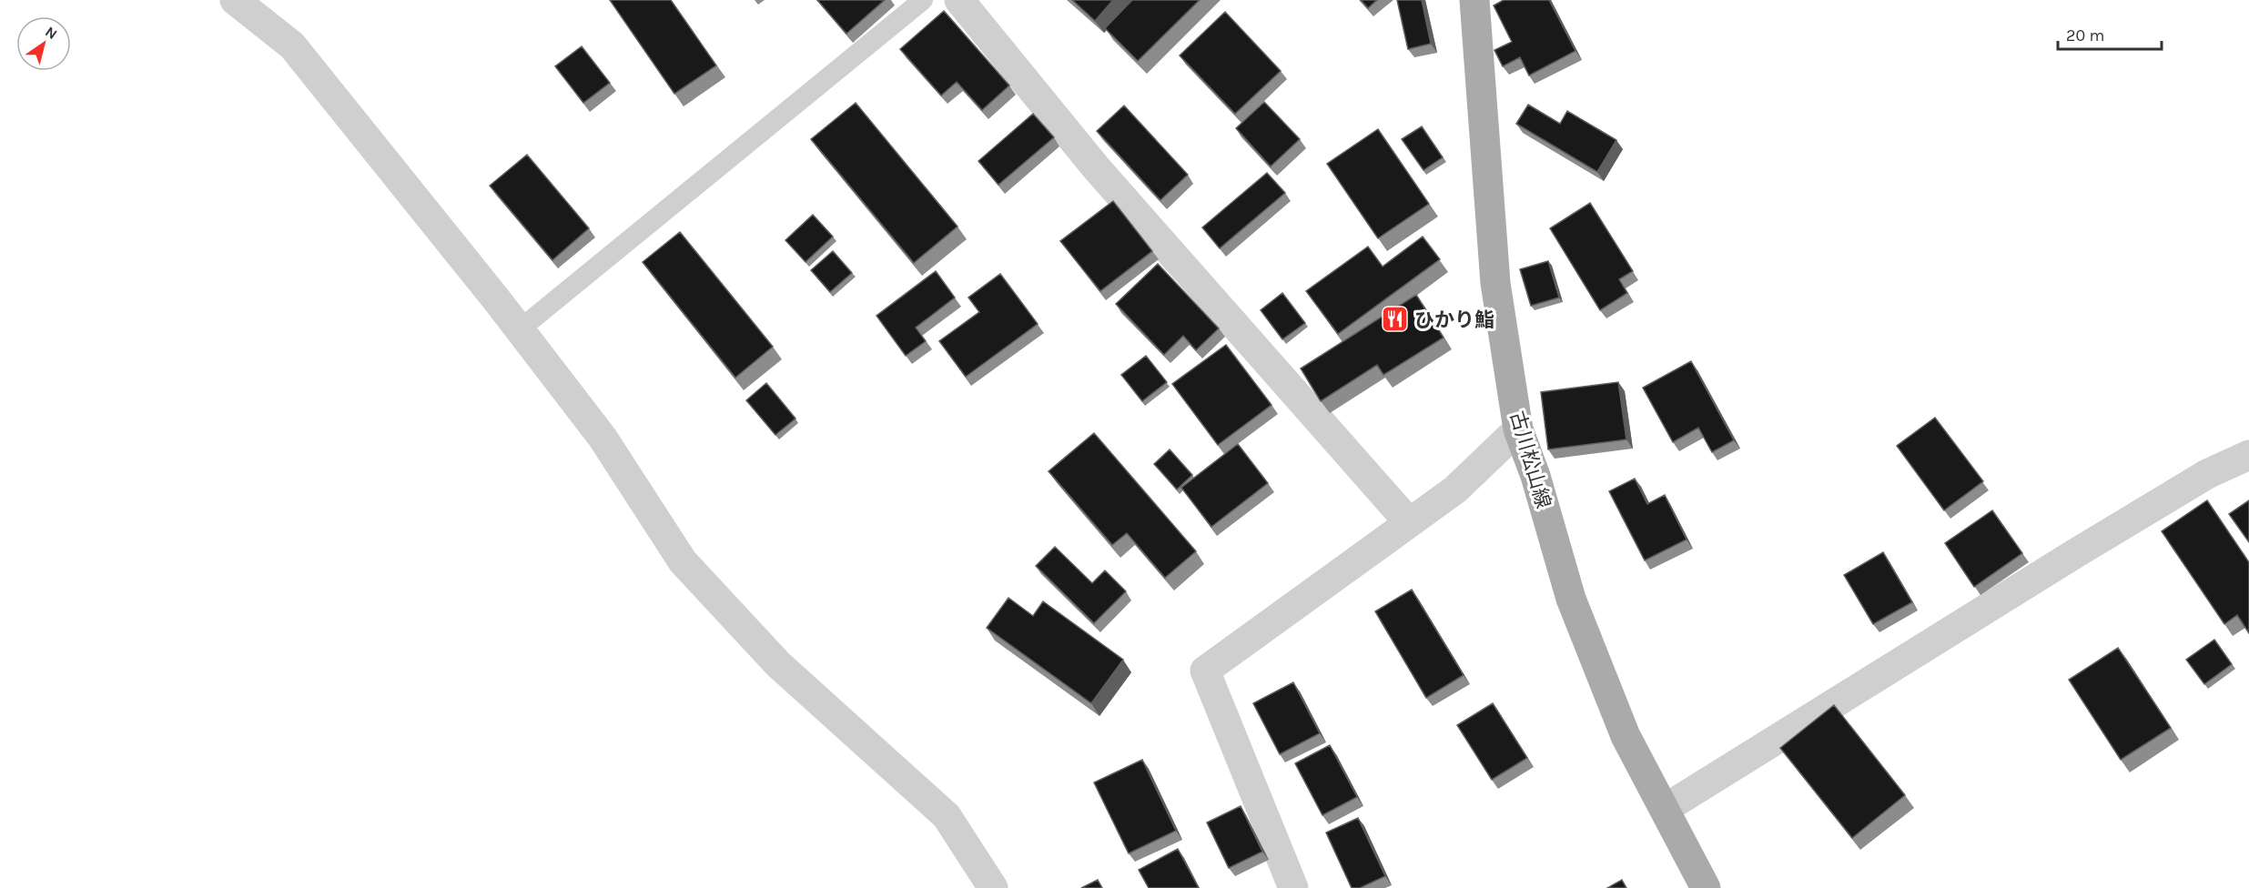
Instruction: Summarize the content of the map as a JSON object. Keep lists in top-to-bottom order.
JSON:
{
  "streets": {
    "main road": ["古川松山線"]
  },
  "places": {
    "restaurant": ["ひかり鮨"]
  },
  "scale_bar": "20 m",
  "north": "top right"
}
